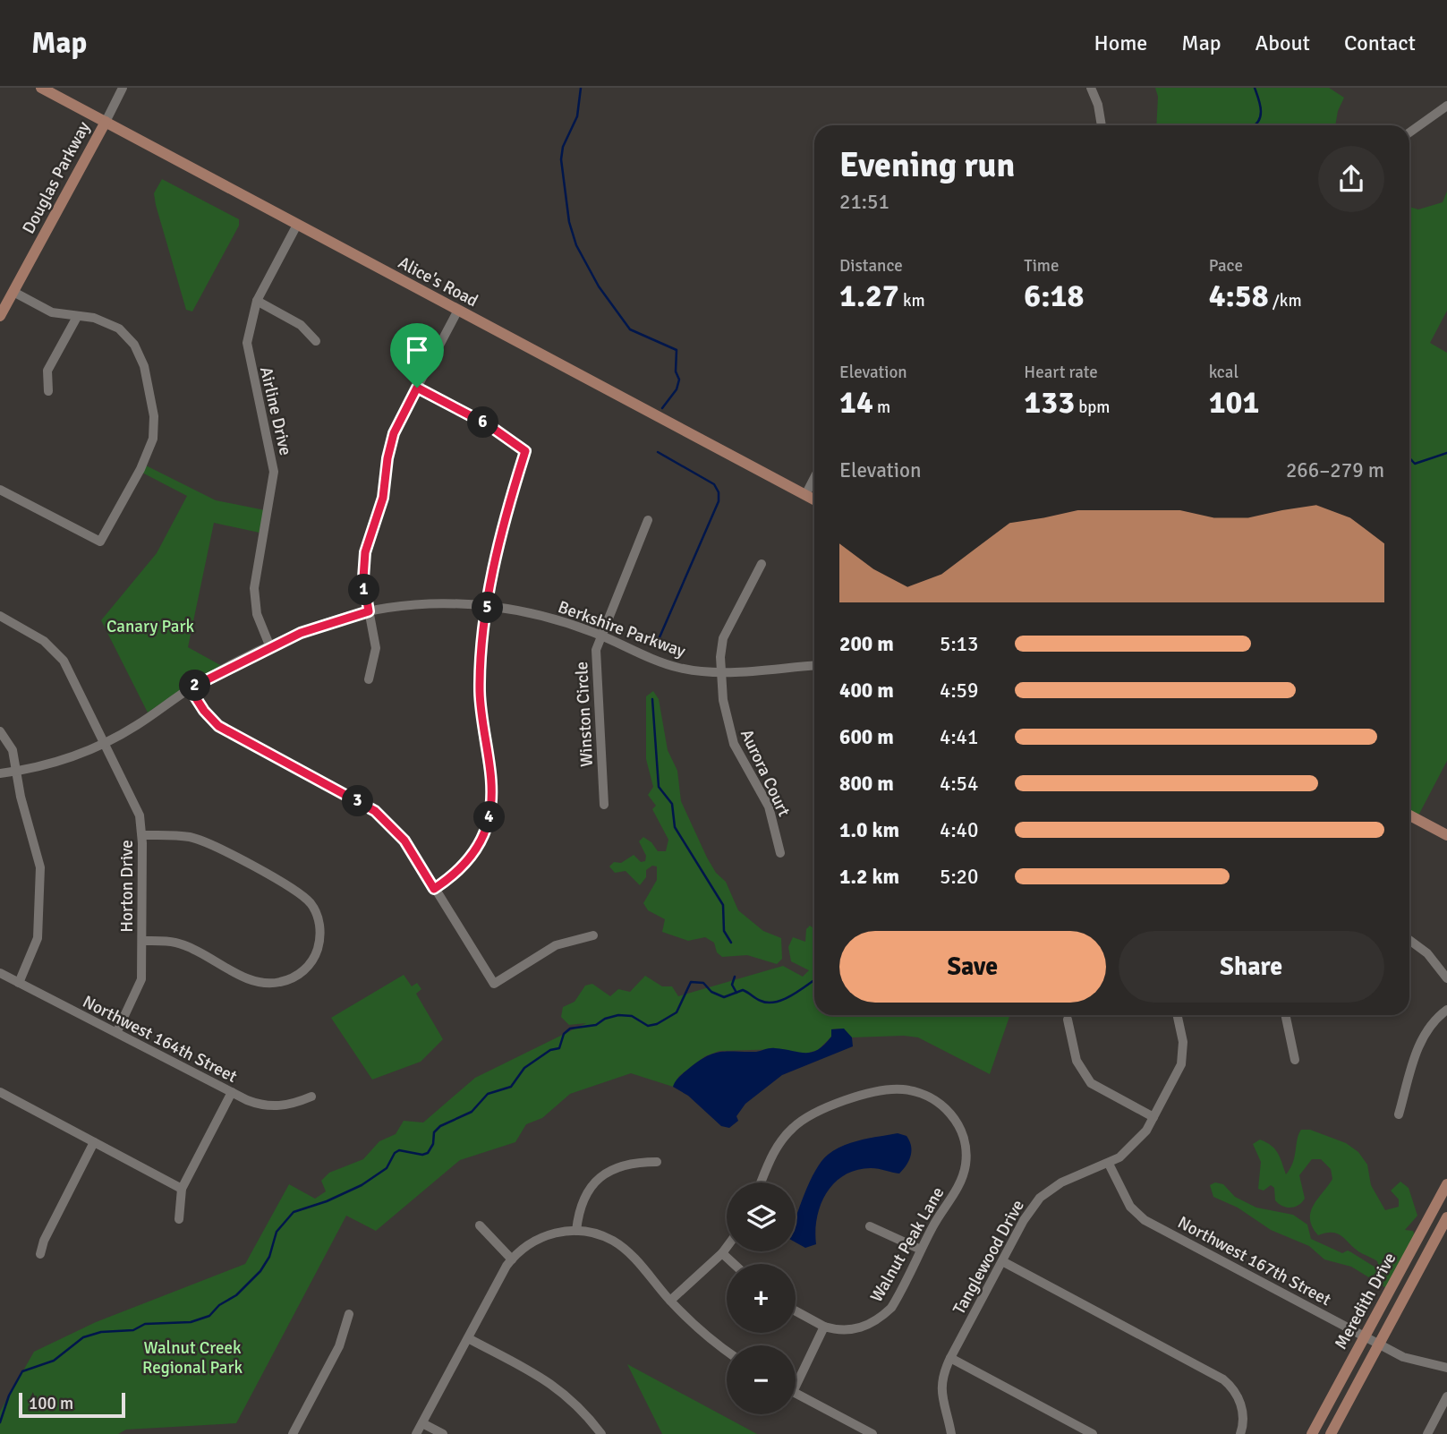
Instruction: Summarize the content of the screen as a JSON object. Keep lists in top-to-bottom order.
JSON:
{
  "streets": {
    "main road": ["Douglas Parkway", "Alice's Road", "Meredith Drive"],
    "street": [
      "Airline Drive",
      "Berkshire Parkway",
      "Winston Circle",
      "Aurora Court",
      "Horton Drive",
      "Northwest 164th Street",
      "Walnut Peak Lane",
      "Tanglewood Drive",
      "Northwest 167th Street"
    ]
  },
  "crossings": [
    ["Douglas Parkway", "Alice's Road"],
    ["Alice's Road", "Airline Drive"],
    ["Airline Drive", "Berkshire Parkway"],
    ["Berkshire Parkway", "Winston Circle"],
    ["Berkshire Parkway", "Aurora Court"],
    ["Berkshire Parkway", "Horton Drive"],
    ["Horton Drive", "Northwest 164th Street"],
    ["Tanglewood Drive", "Northwest 167th Street"],
    ["Northwest 167th Street", "Meredith Drive"]
  ],
  "parks": ["Canary Park", "Walnut Creek Regional Park"],
  "scale_bar": "100 m",
  "page": {
    "header": "Map",
    "nav": [
      "Home",
      "Map",
      "About",
      "Contact"
    ],
    "heading": ["Evening run", "21:51"],
    "stats": [
      ["Distance", "1.27 km"],
      ["Time", "6:18"],
      ["Pace", "4:58 /km"],
      ["Elevation", "14 m"],
      ["Heart rate", "133 bpm"],
      ["kcal", "101"]
    ],
    "pins": [
      "6",
      "1",
      "5",
      "2",
      "3",
      "4"
    ],
    "chart": ["Elevation", "266–279 m"],
    "list": [
      {
        "name": "200 m",
        "note": "5:13"
      },
      {
        "name": "400 m",
        "note": "4:59"
      },
      {
        "name": "600 m",
        "note": "4:41"
      },
      {
        "name": "800 m",
        "note": "4:54"
      },
      {
        "name": "1.0 km",
        "note": "4:40"
      },
      {
        "name": "1.2 km",
        "note": "5:20"
      }
    ],
    "buttons": ["Save", "Share"],
    "map_buttons": ["+", "−"],
    "scale": "100 m"
  }
}
